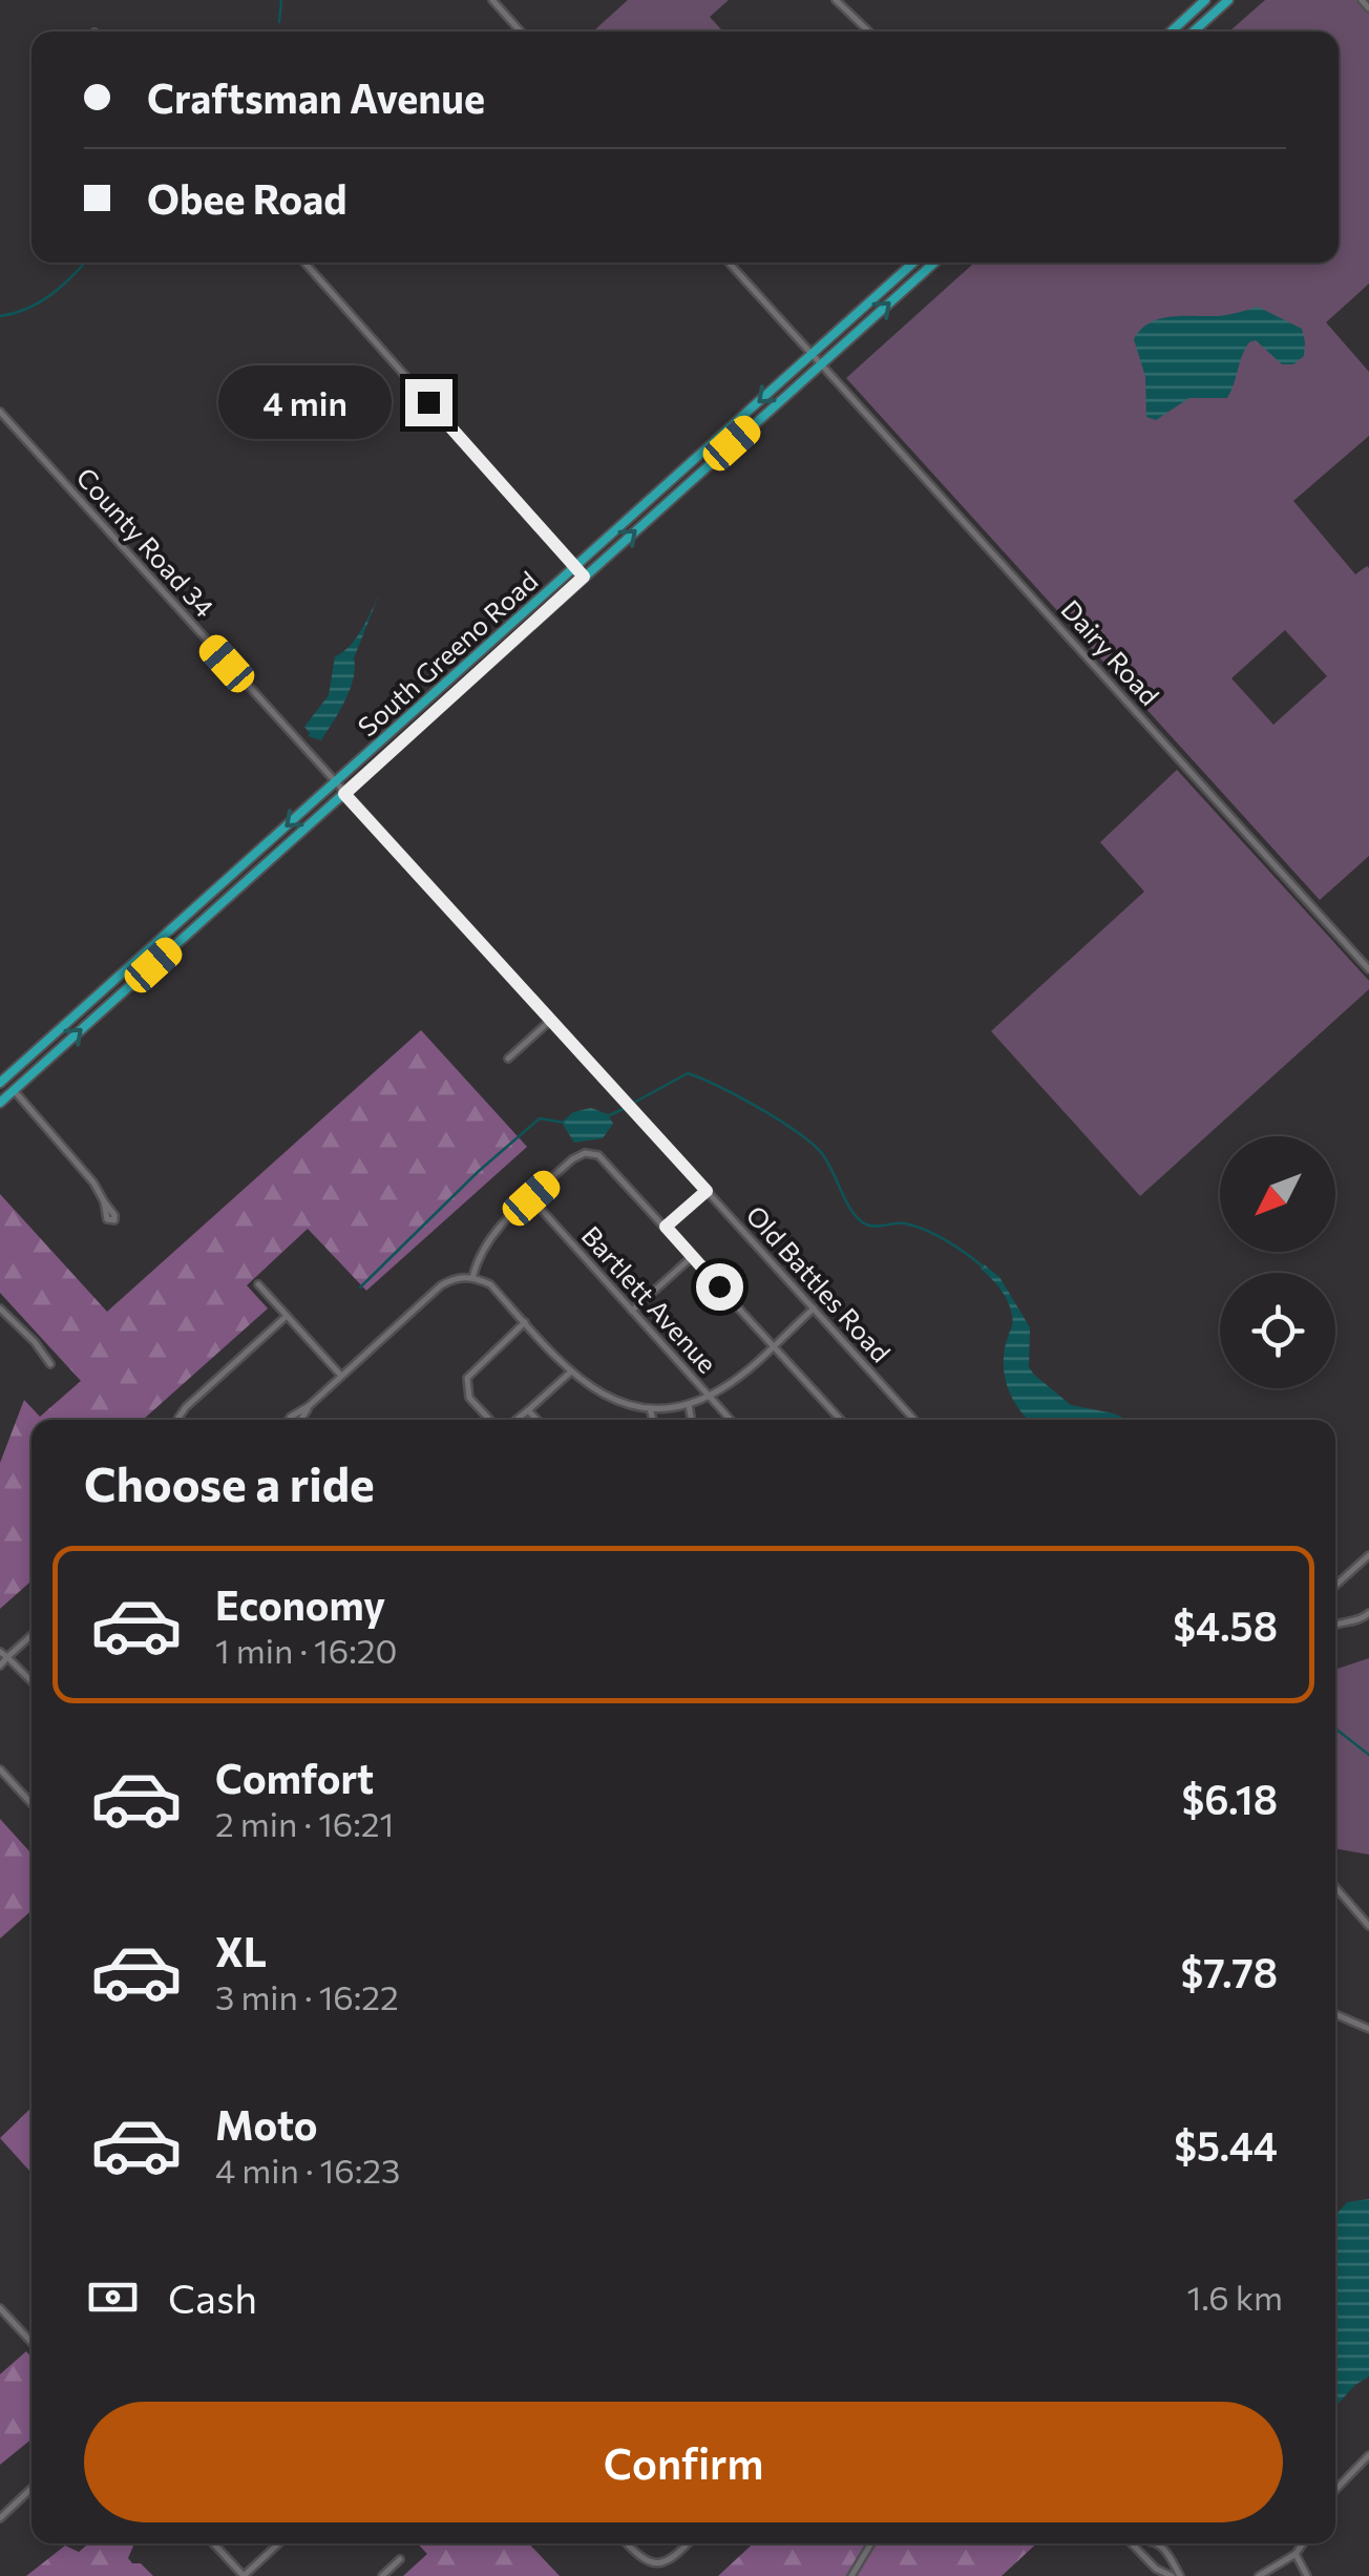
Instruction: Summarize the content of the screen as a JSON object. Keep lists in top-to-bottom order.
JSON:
{
  "streets": {
    "main road": ["South Greeno Road"],
    "street": [
      "County Road 34",
      "Dairy Road",
      "Old Battles Road",
      "Bartlett Avenue"
    ]
  },
  "crossings": [
    ["County Road 34", "South Greeno Road"],
    ["County Road 34", "Old Battles Road"],
    ["Dairy Road", "South Greeno Road"],
    ["South Greeno Road", "Old Battles Road"]
  ],
  "north": "bottom left",
  "page": {
    "banner": ["Craftsman Avenue", "Obee Road"],
    "bubble": "4 min",
    "heading": "Choose a ride",
    "list": [
      {
        "name": "Economy",
        "note": "1 min · 16:20",
        "value": "$4.58"
      },
      {
        "name": "Comfort",
        "note": "2 min · 16:21",
        "value": "$6.18"
      },
      {
        "name": "XL",
        "note": "3 min · 16:22",
        "value": "$7.78"
      },
      {
        "name": "Moto",
        "note": "4 min · 16:23",
        "value": "$5.44"
      }
    ],
    "pay": ["Cash", "1.6 km"],
    "buttons": "Confirm"
  }
}
